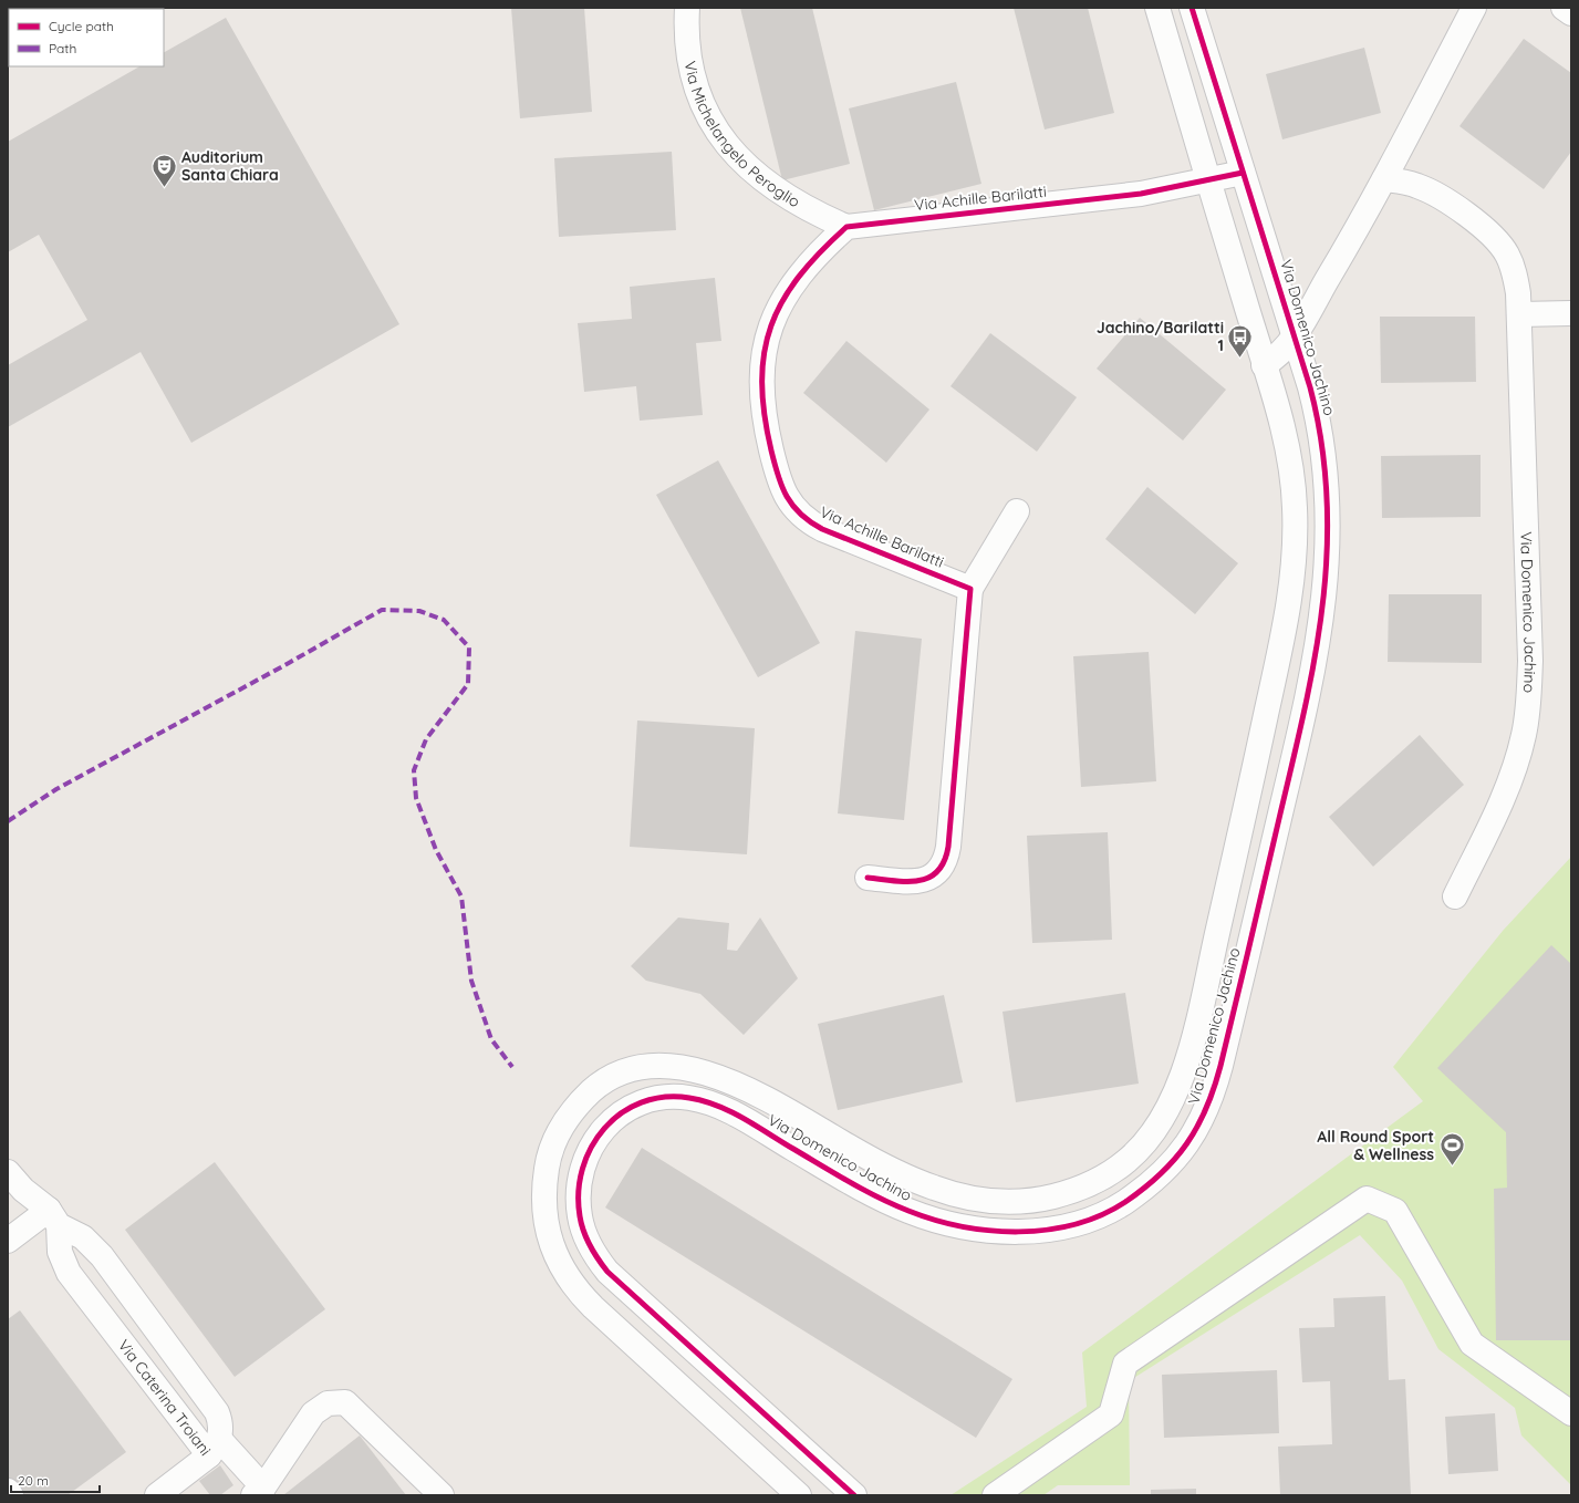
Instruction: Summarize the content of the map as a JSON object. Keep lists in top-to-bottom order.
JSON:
{
  "streets": {
    "street": [
      "Via Michelangelo Peroglio",
      "Via Achille Barilatti",
      "Via Domenico Jachino",
      "Via Caterina Troiani"
    ]
  },
  "crossings": [
    ["Via Michelangelo Peroglio", "Via Achille Barilatti"],
    ["Via Achille Barilatti", "Via Domenico Jachino"]
  ],
  "places": {
    "theatre": ["Auditorium Santa Chiara"],
    "bus stop": ["Jachino/Barilatti 1"],
    "sports": ["All Round Sport & Wellness"]
  },
  "legend": ["Cycle path", "Path"],
  "scale_bar": "20 m"
}
